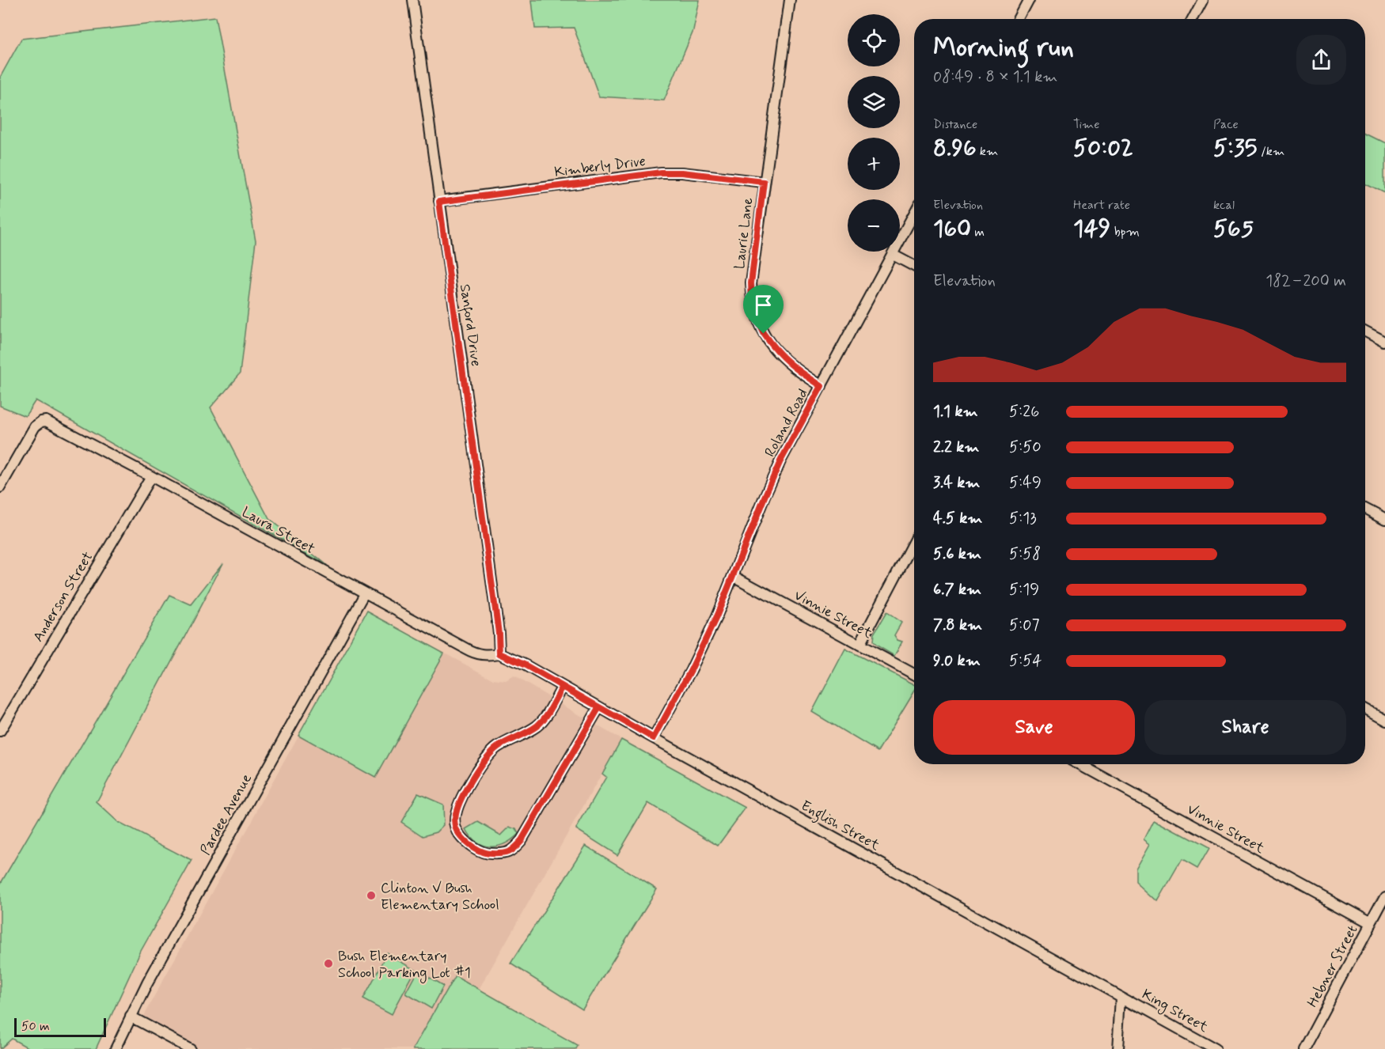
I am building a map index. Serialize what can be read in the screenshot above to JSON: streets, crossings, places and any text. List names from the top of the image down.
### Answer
{
  "streets": {
    "street": [
      "Kimberly Drive",
      "Laurie Lane",
      "Sanford Drive",
      "Roland Road",
      "Laura Street",
      "Anderson Street",
      "Vinnie Street",
      "Pardee Avenue",
      "English Street",
      "Hebner Street",
      "King Street"
    ]
  },
  "crossings": [
    ["Kimberly Drive", "Laurie Lane"],
    ["Kimberly Drive", "Sanford Drive"],
    ["Laurie Lane", "Roland Road"],
    ["Sanford Drive", "Laura Street"],
    ["Sanford Drive", "English Street"],
    ["Roland Road", "Vinnie Street"],
    ["Roland Road", "English Street"],
    ["Laura Street", "Anderson Street"],
    ["Laura Street", "Pardee Avenue"],
    ["Laura Street", "English Street"],
    ["Vinnie Street", "Hebner Street"],
    ["English Street", "King Street"]
  ],
  "places": ["Clinton V Bush Elementary School", "Bush Elementary School Parking Lot #1"],
  "scale_bar": "50 m",
  "page": {
    "map_buttons": ["+", "−"],
    "heading": ["Morning run", "08:49 · 8 × 1.1 km"],
    "stats": [
      ["Distance", "8.96 km"],
      ["Time", "50:02"],
      ["Pace", "5:35 /km"],
      ["Elevation", "160 m"],
      ["Heart rate", "149 bpm"],
      ["kcal", "565"]
    ],
    "chart": ["Elevation", "182–200 m"],
    "list": [
      {
        "name": "1.1 km",
        "note": "5:26"
      },
      {
        "name": "2.2 km",
        "note": "5:50"
      },
      {
        "name": "3.4 km",
        "note": "5:49"
      },
      {
        "name": "4.5 km",
        "note": "5:13"
      },
      {
        "name": "5.6 km",
        "note": "5:58"
      },
      {
        "name": "6.7 km",
        "note": "5:19"
      },
      {
        "name": "7.8 km",
        "note": "5:07"
      },
      {
        "name": "9.0 km",
        "note": "5:54"
      }
    ],
    "buttons": ["Save", "Share"],
    "scale": "50 m"
  }
}
